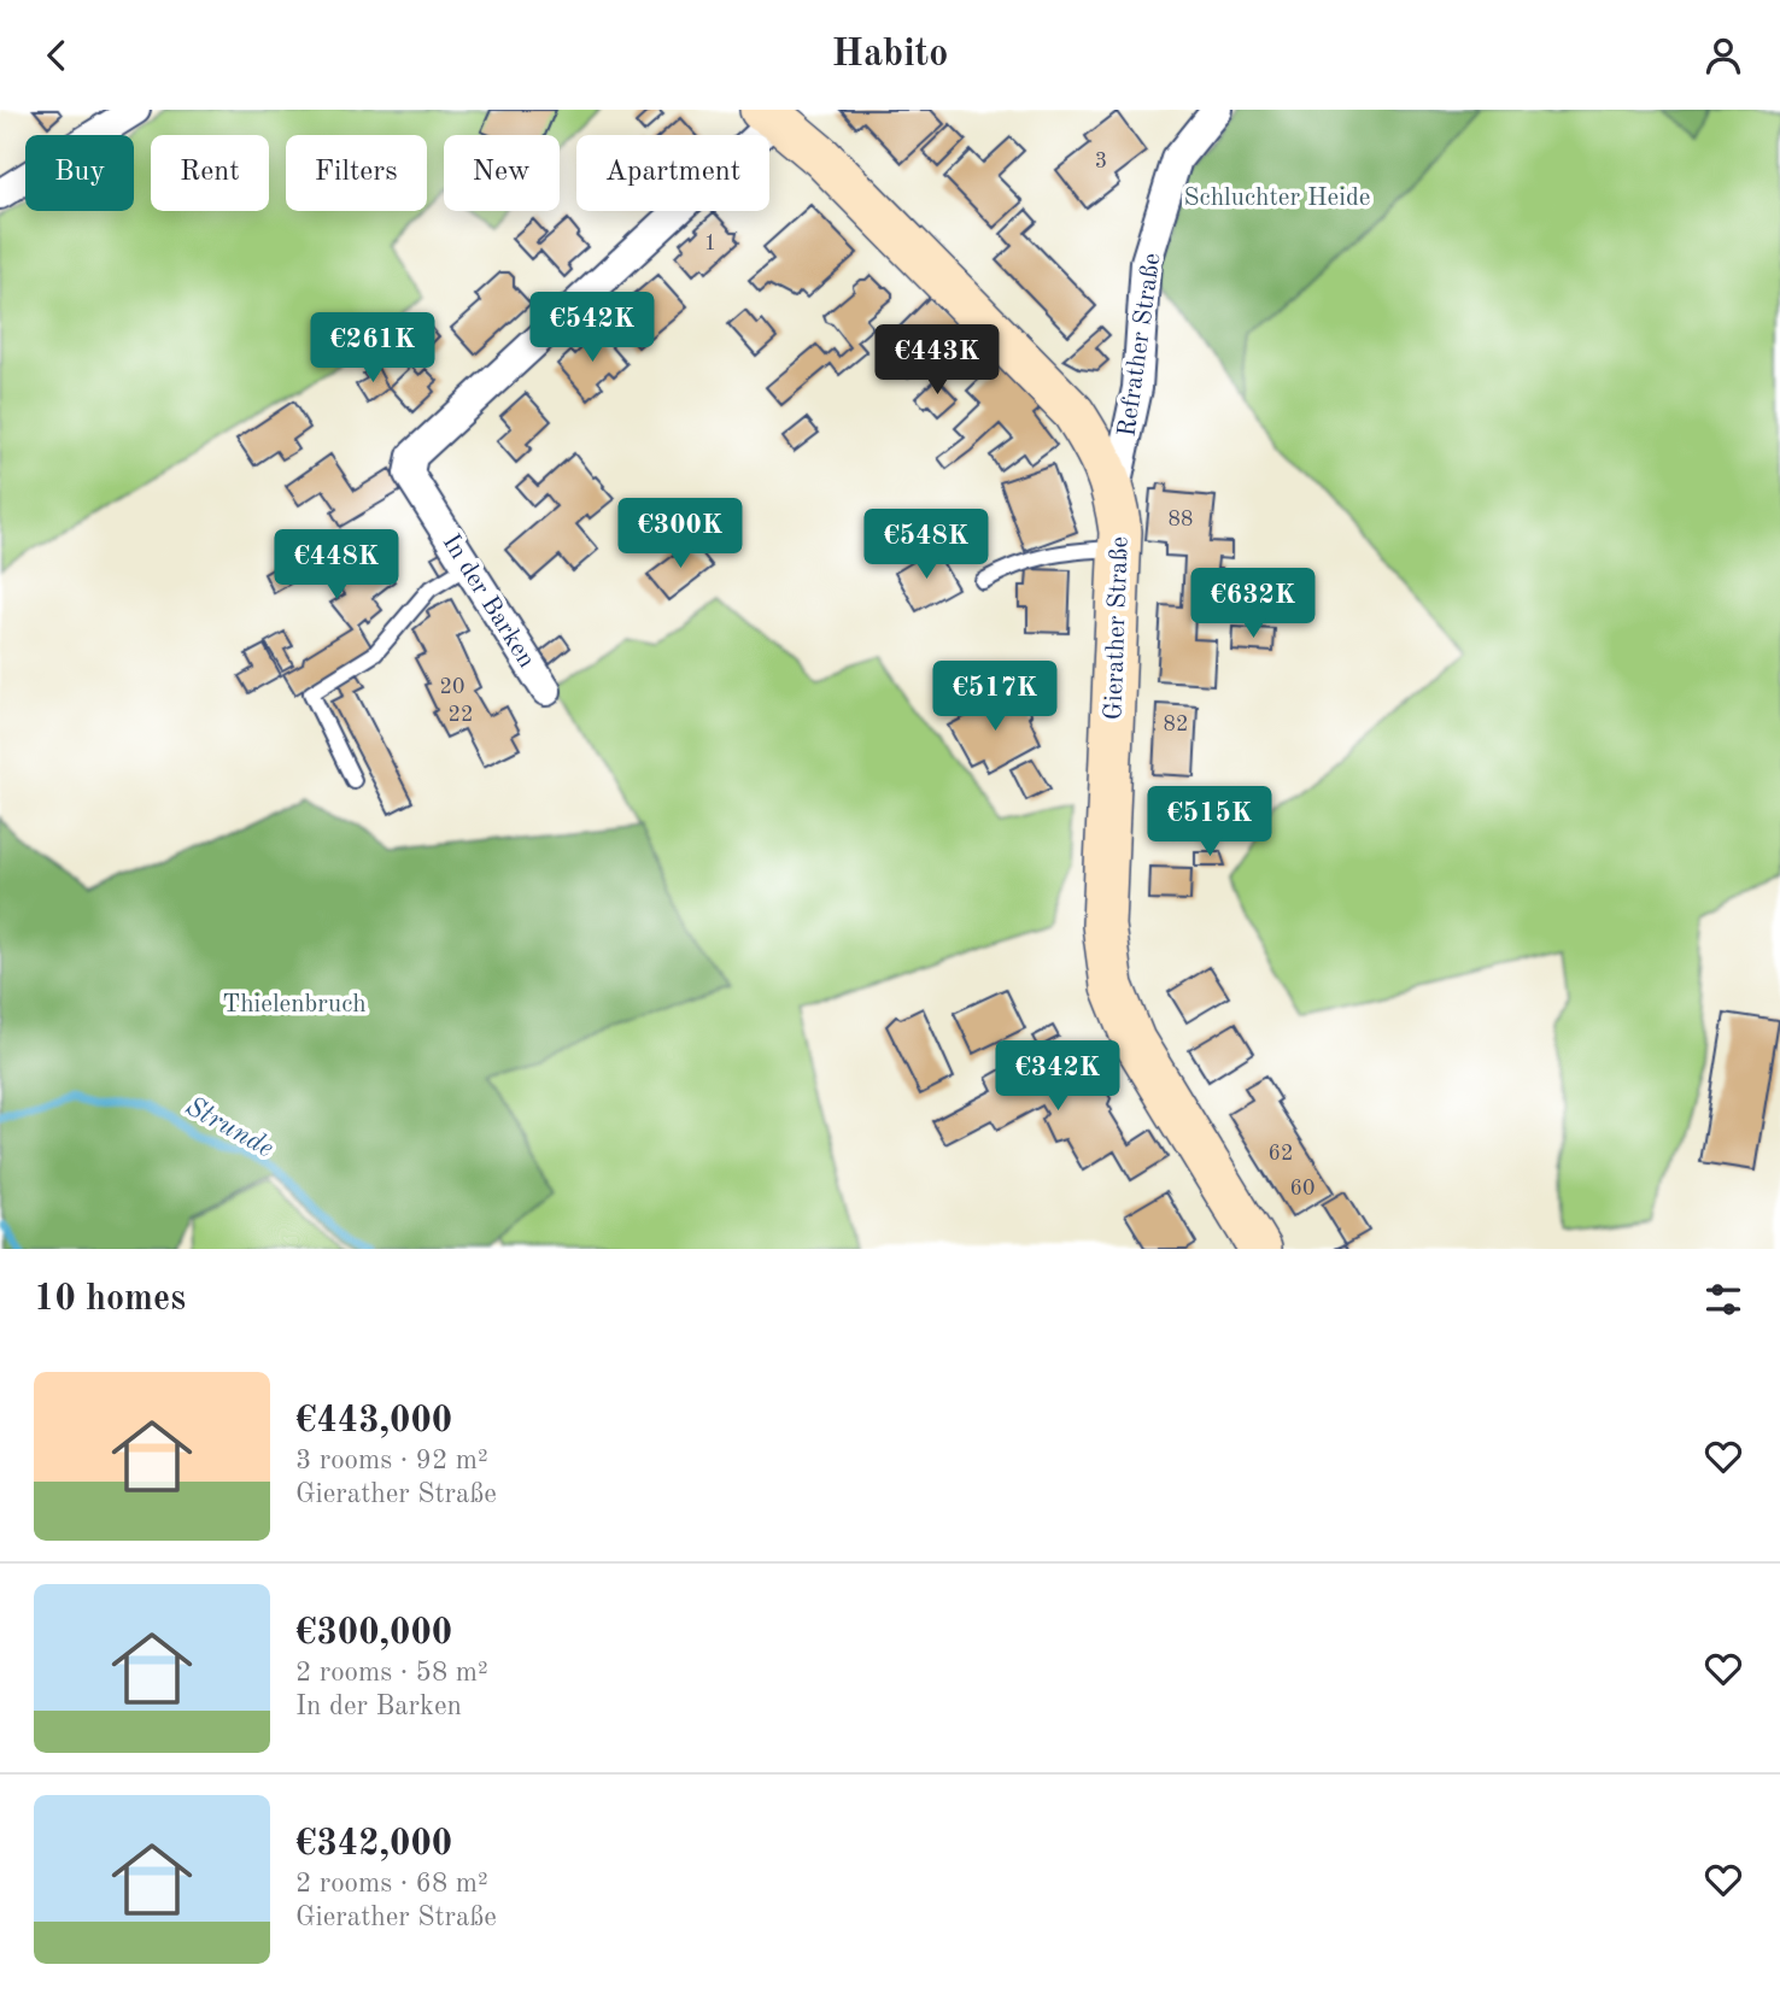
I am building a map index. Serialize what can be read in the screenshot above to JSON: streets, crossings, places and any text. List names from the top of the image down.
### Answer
{
  "streets": {
    "street": ["Refrather Straße", "In der Barken", "Gierather Straße"]
  },
  "crossings": [
    ["Refrather Straße", "Gierather Straße"],
    ["In der Barken", "Gierather Straße"]
  ],
  "water": ["Strunde"],
  "parks": ["Schluchter Heide", "Thielenbruch"],
  "house_numbers": [
    "3",
    "1",
    "88",
    "20",
    "22",
    "82",
    "62",
    "60"
  ],
  "page": {
    "header": "Habito",
    "chip": [
      "Buy",
      "Rent",
      "Filters",
      "New",
      "Apartment"
    ],
    "price": [
      "€542K",
      "€261K",
      "€443K",
      "€300K",
      "€548K",
      "€448K",
      "€632K",
      "€517K",
      "€515K",
      "€342K"
    ],
    "heading": "10 homes",
    "list": [
      {
        "name": "€443,000",
        "note": "3 rooms · 92 m² · Gierather Straße"
      },
      {
        "name": "€300,000",
        "note": "2 rooms · 58 m² · In der Barken"
      },
      {
        "name": "€342,000",
        "note": "2 rooms · 68 m² · Gierather Straße"
      }
    ]
  }
}
